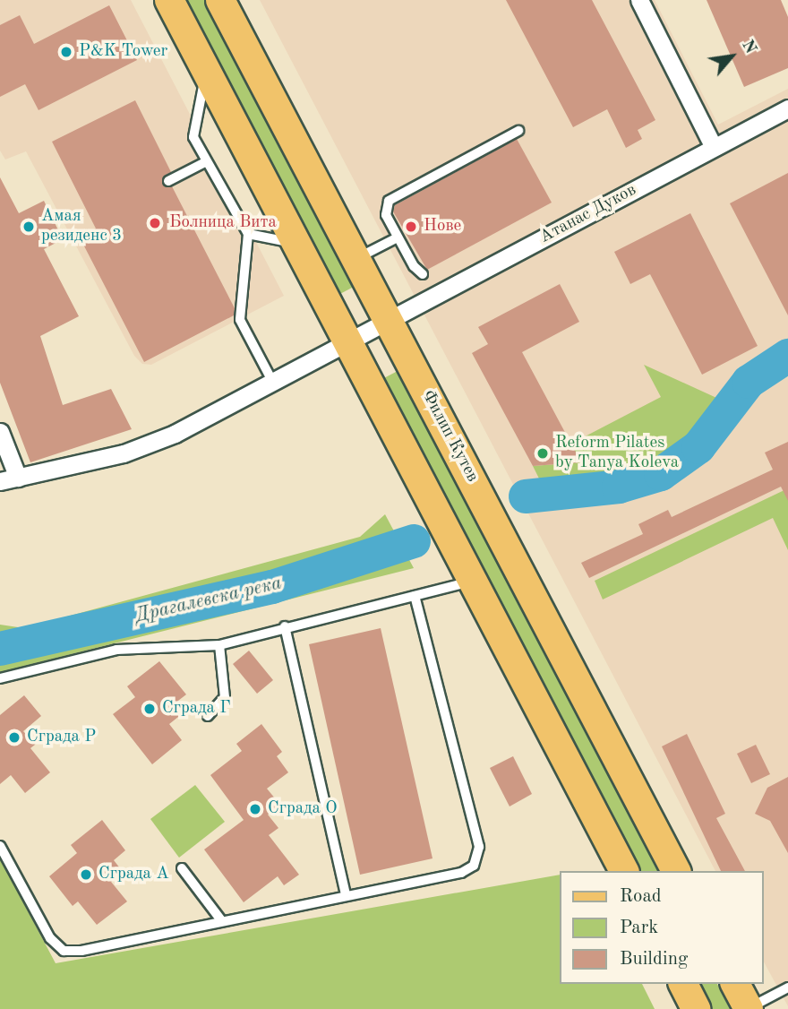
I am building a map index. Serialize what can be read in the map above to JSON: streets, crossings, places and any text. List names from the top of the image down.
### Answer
{
  "streets": {
    "main road": ["Филип Кутев"],
    "street": ["Атанас Дуков"]
  },
  "crossings": [
    ["Атанас Дуков", "Филип Кутев"]
  ],
  "water": ["Драгалевска река"],
  "places": [
    "P&K Tower",
    "Болница Вита",
    "Амая резиденс 3",
    "Нове",
    "Reform Pilates by Tanya Koleva",
    "Сграда Г",
    "Сграда Р",
    "Сграда О",
    "Сграда А"
  ],
  "legend": ["Road", "Park", "Building"],
  "north": "top right"
}
